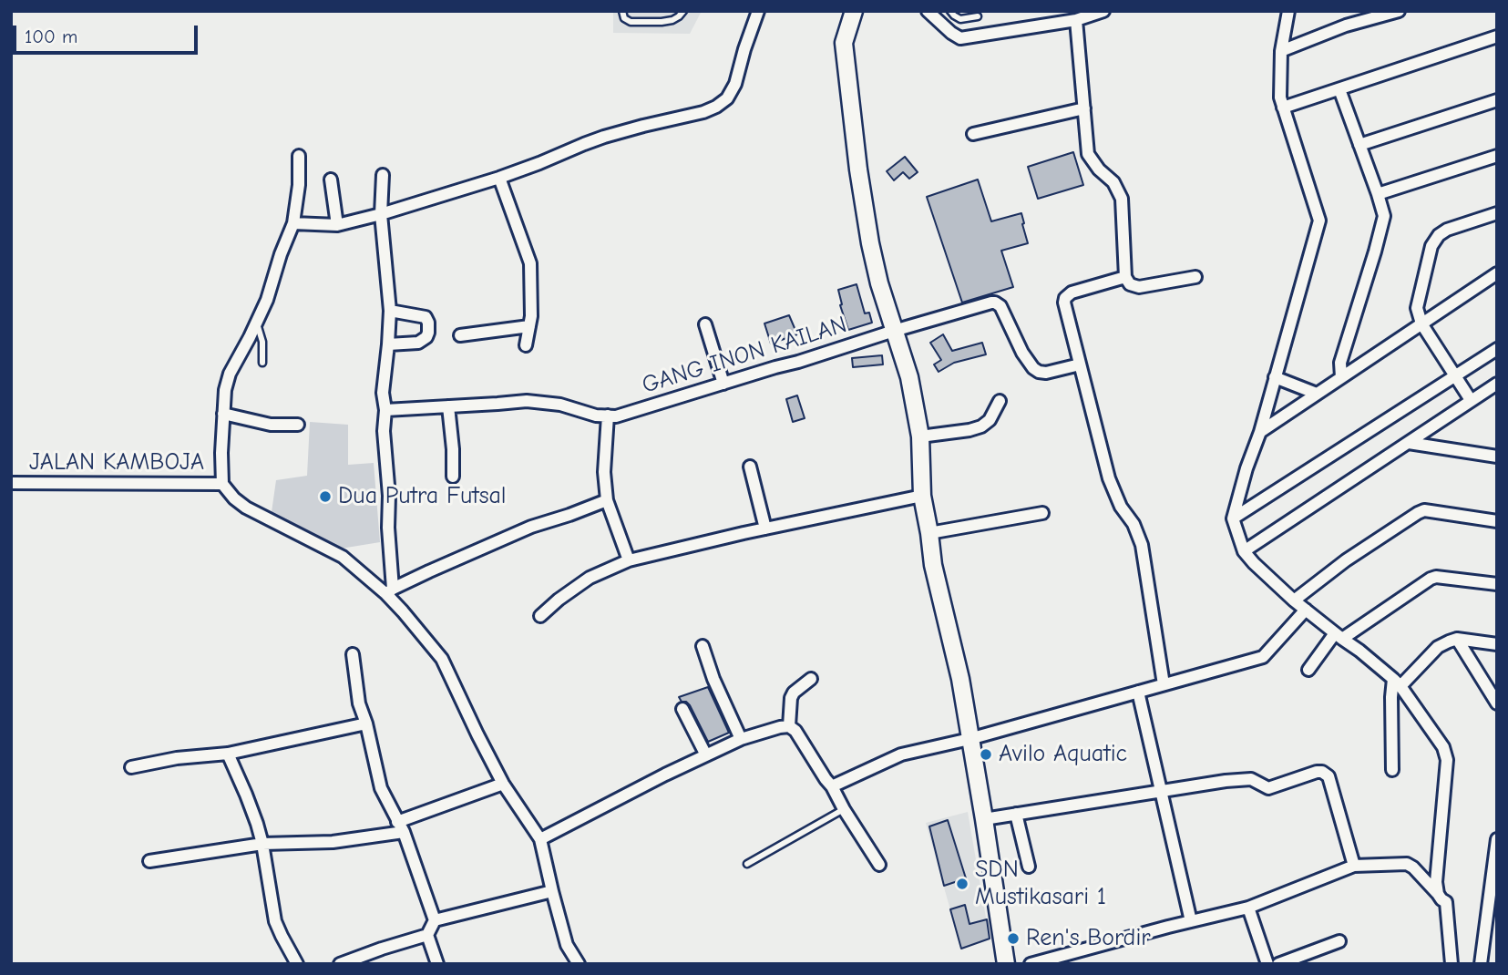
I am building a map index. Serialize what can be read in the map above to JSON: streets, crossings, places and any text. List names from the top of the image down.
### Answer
{
  "streets": {
    "street": ["GANG INON KAILAN", "JALAN KAMBOJA"]
  },
  "places": [
    "Dua Putra Futsal",
    "Avilo Aquatic",
    "SDN Mustikasari 1",
    "Ren's Bordir"
  ],
  "scale_bar": "100 m"
}
